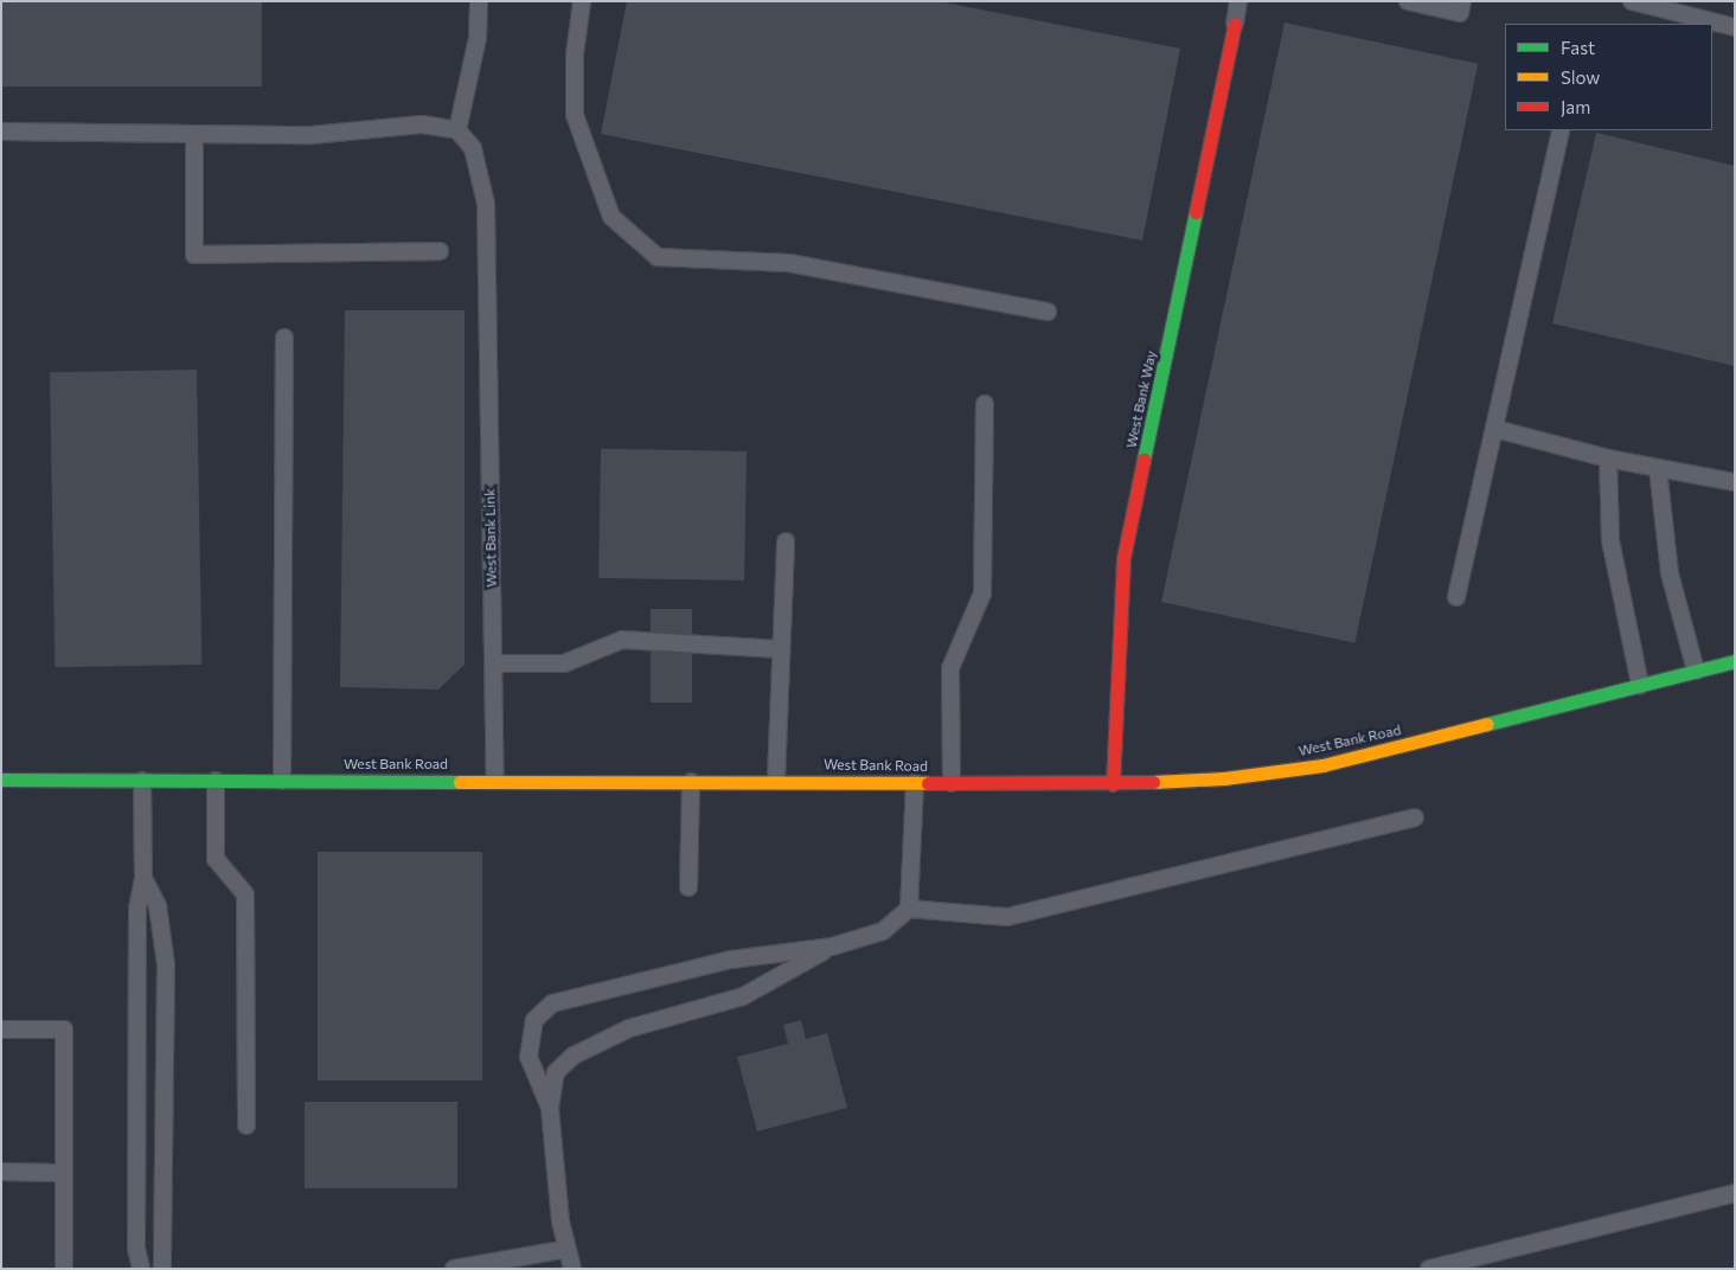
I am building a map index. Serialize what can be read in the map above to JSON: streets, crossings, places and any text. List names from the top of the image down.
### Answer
{
  "streets": {
    "street": ["West Bank Way", "West Bank Road"],
    "lane": ["West Bank Link"]
  },
  "crossings": [
    ["West Bank Way", "West Bank Road"],
    ["West Bank Link", "West Bank Road"]
  ],
  "legend": ["Fast", "Slow", "Jam"]
}
